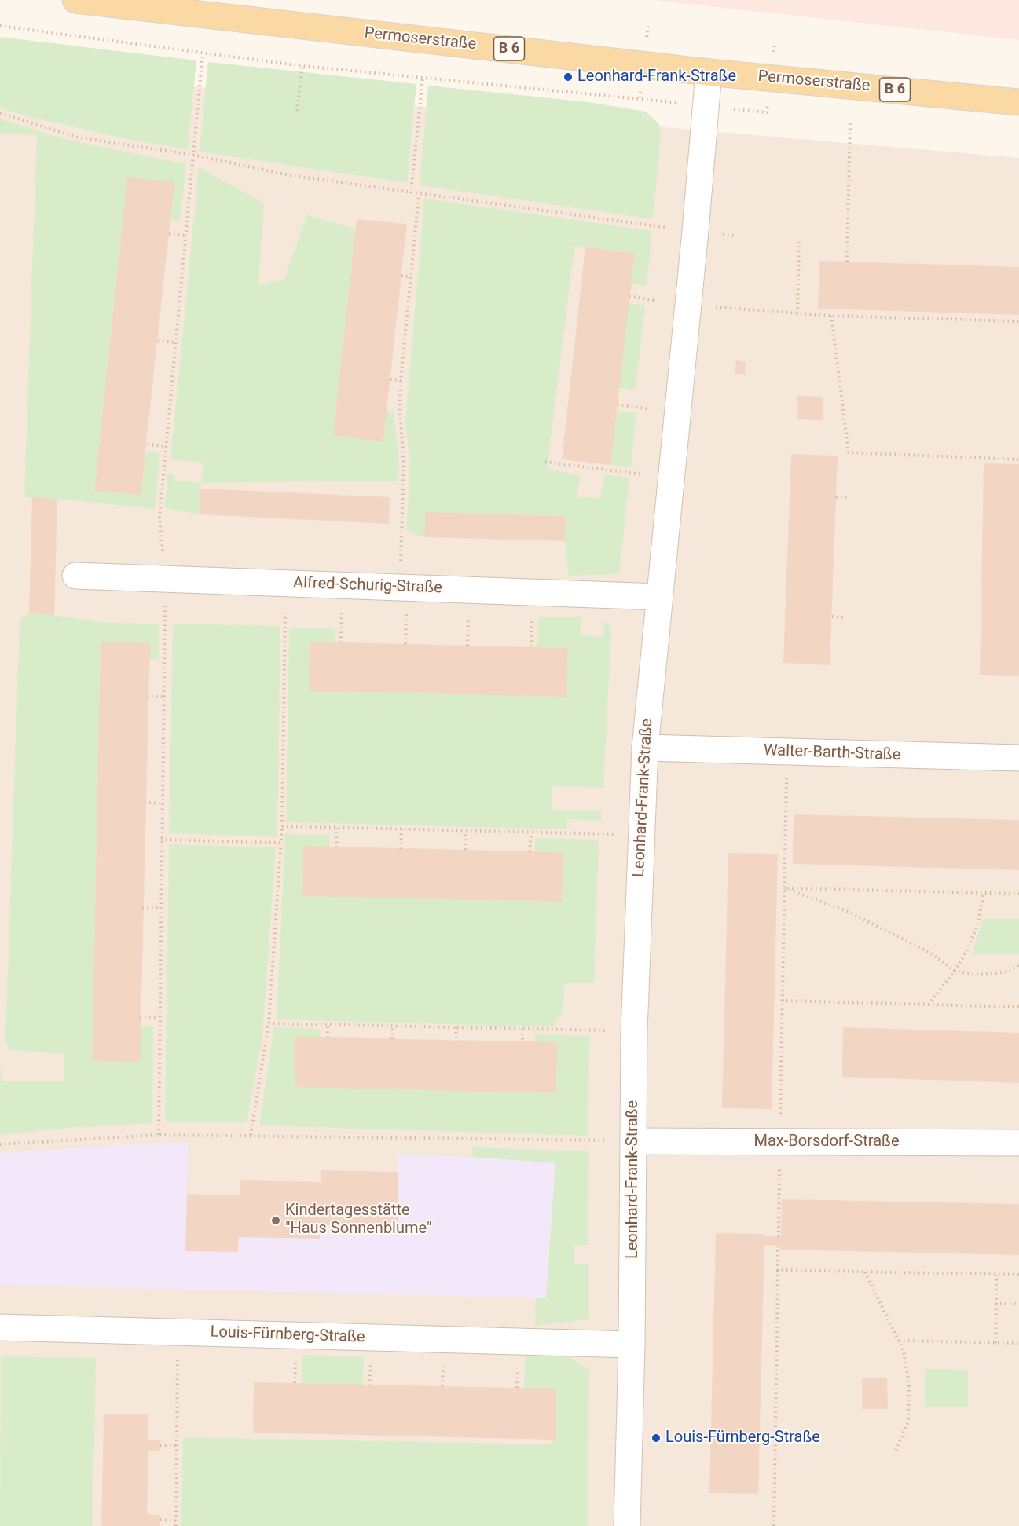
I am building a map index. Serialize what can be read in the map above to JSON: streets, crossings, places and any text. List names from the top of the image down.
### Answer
{
  "streets": {
    "main road": ["Permoserstraße", "B 6"],
    "street": [
      "Alfred-Schurig-Straße",
      "Walter-Barth-Straße",
      "Leonhard-Frank-Straße",
      "Max-Borsdorf-Straße",
      "Louis-Fürnberg-Straße"
    ]
  },
  "crossings": [
    ["Permoserstraße", "Leonhard-Frank-Straße"],
    ["Alfred-Schurig-Straße", "Leonhard-Frank-Straße"],
    ["Walter-Barth-Straße", "Leonhard-Frank-Straße"],
    ["Leonhard-Frank-Straße", "Max-Borsdorf-Straße"],
    ["Leonhard-Frank-Straße", "Louis-Fürnberg-Straße"]
  ],
  "places": ["Leonhard-Frank-Straße", "Kindertagesstätte \"Haus Sonnenblume\"", "Louis-Fürnberg-Straße"]
}
